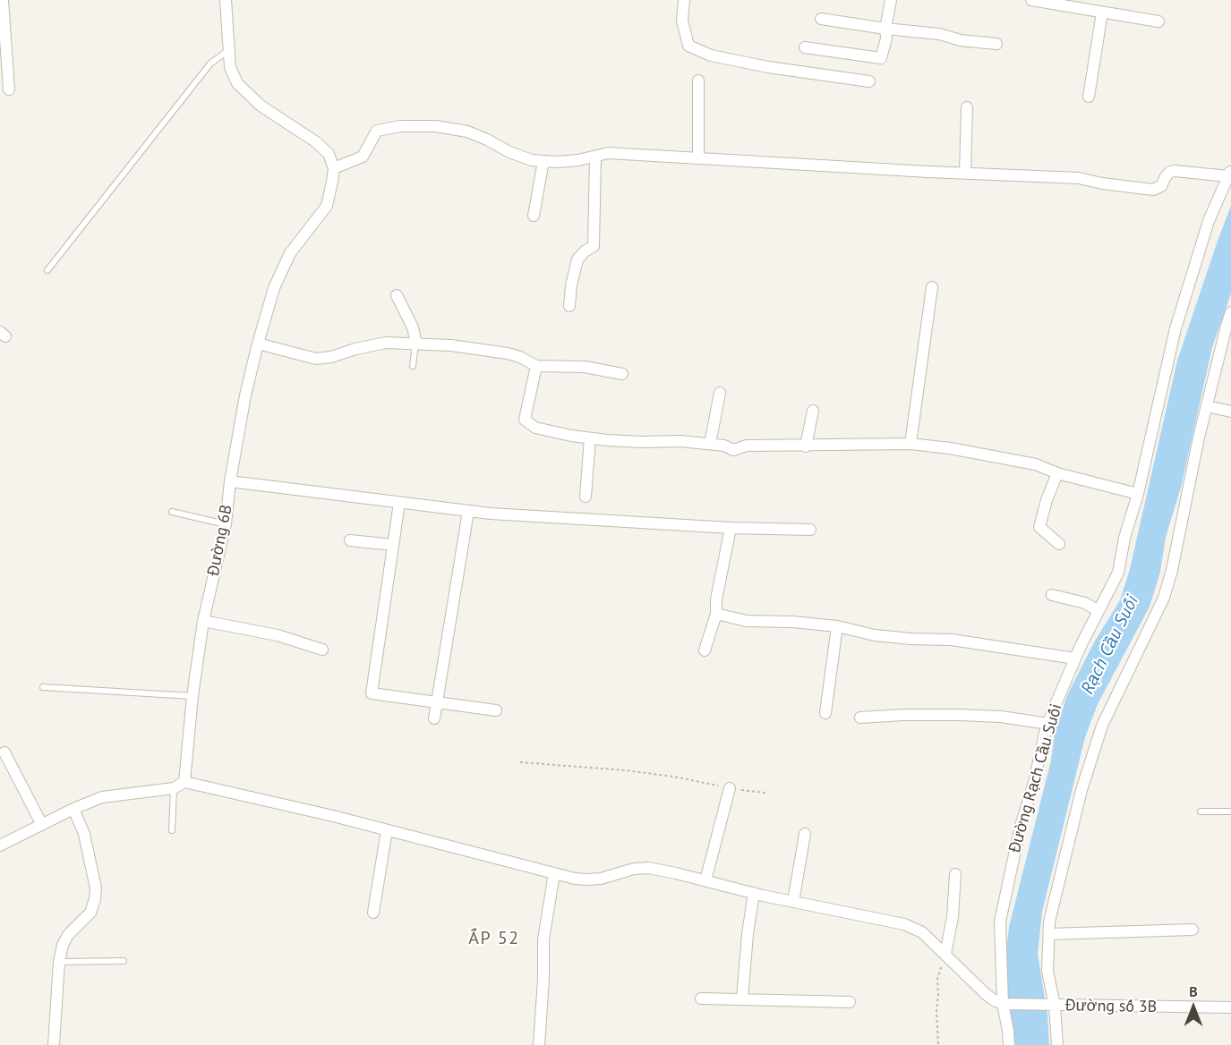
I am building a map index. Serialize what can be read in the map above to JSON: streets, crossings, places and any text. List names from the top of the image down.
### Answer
{
  "streets": {
    "street": ["Đường 6B", "Đường Rạch Cầu Suối", "Đường số 3B"]
  },
  "crossings": [
    ["Đường Rạch Cầu Suối", "Đường số 3B"]
  ],
  "districts": ["ẤP 52"],
  "water": ["Rạch Cầu Suối"],
  "north": "top"
}
